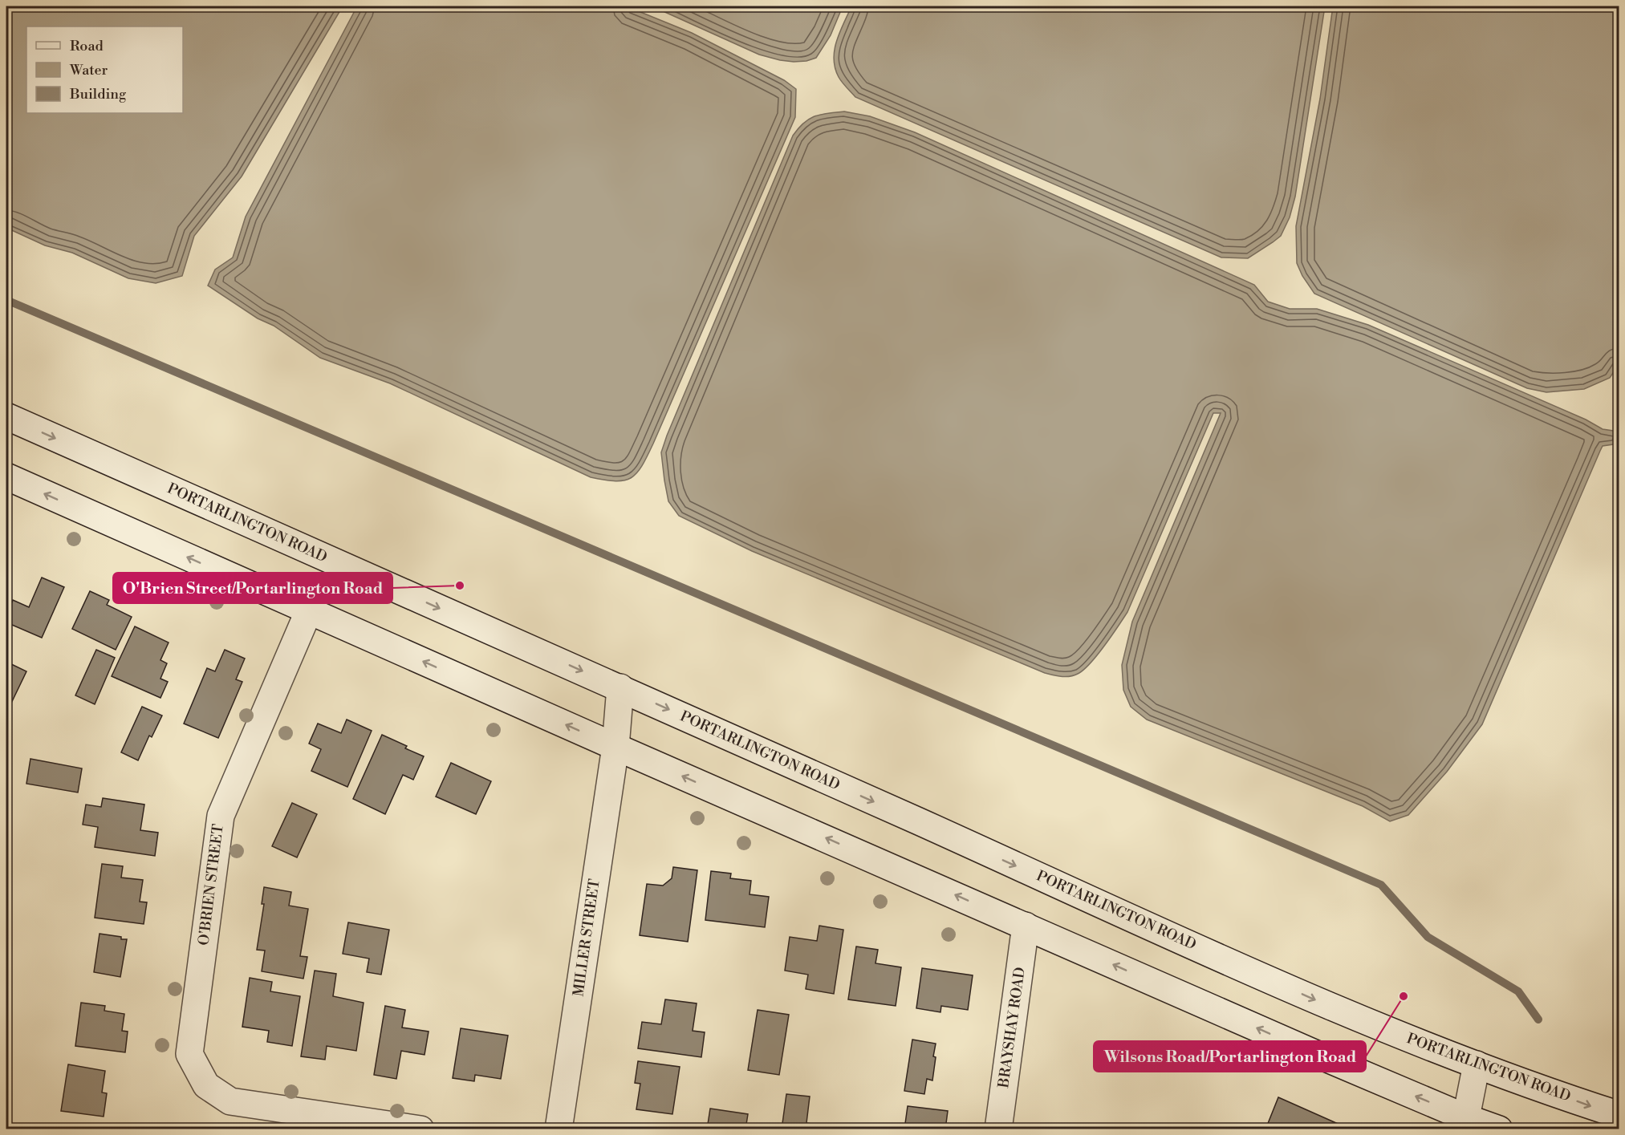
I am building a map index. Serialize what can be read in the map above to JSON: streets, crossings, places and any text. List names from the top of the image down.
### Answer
{
  "streets": {
    "main road": [
      "PORTARLINGTON ROAD",
      "O'BRIEN STREET",
      "MILLER STREET",
      "BRAYSHAY ROAD"
    ]
  },
  "places": ["O'Brien Street/Portarlington Road", "Wilsons Road/Portarlington Road"],
  "legend": ["Road", "Water", "Building"]
}
